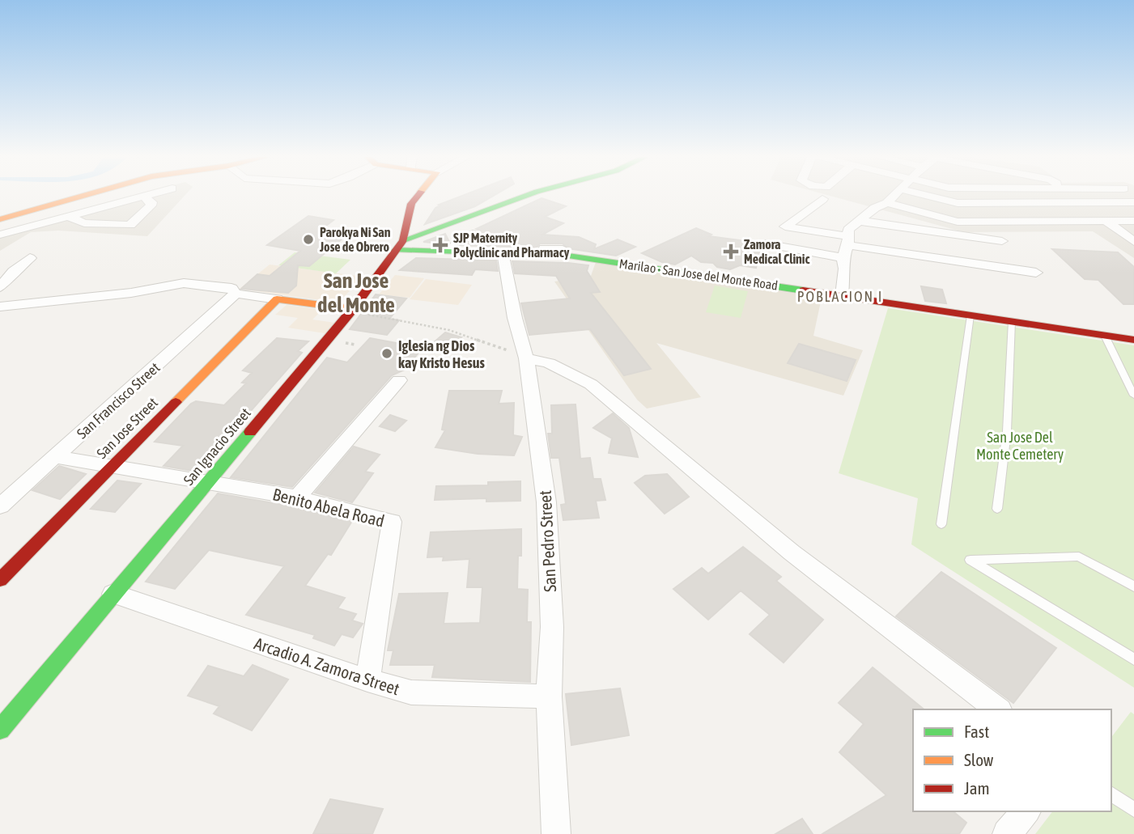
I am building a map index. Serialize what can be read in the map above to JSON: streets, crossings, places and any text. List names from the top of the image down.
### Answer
{
  "streets": {
    "main road": ["Marilao - San Jose del Monte Road", "San Jose Street", "San Ignacio Street"],
    "street": [
      "San Francisco Street",
      "Benito Abela Road",
      "San Pedro Street",
      "Arcadio A. Zamora Street"
    ]
  },
  "crossings": [
    ["Marilao - San Jose del Monte Road", "San Ignacio Street"],
    ["Marilao - San Jose del Monte Road", "San Pedro Street"],
    ["San Francisco Street", "Benito Abela Road"],
    ["San Jose Street", "Benito Abela Road"],
    ["San Ignacio Street", "Benito Abela Road"],
    ["San Ignacio Street", "Arcadio A. Zamora Street"],
    ["Benito Abela Road", "Arcadio A. Zamora Street"],
    ["San Pedro Street", "Arcadio A. Zamora Street"]
  ],
  "districts": ["San Jose del Monte", "POBLACION I"],
  "parks": ["San Jose Del Monte Cemetery"],
  "places": {
    "other": ["Parokya Ni San Jose de Obrero", "Iglesia ng Dios kay Kristo Hesus"],
    "health": ["SJP Maternity Polyclinic and Pharmacy", "Zamora Medical Clinic"]
  },
  "legend": ["Fast", "Slow", "Jam"]
}
